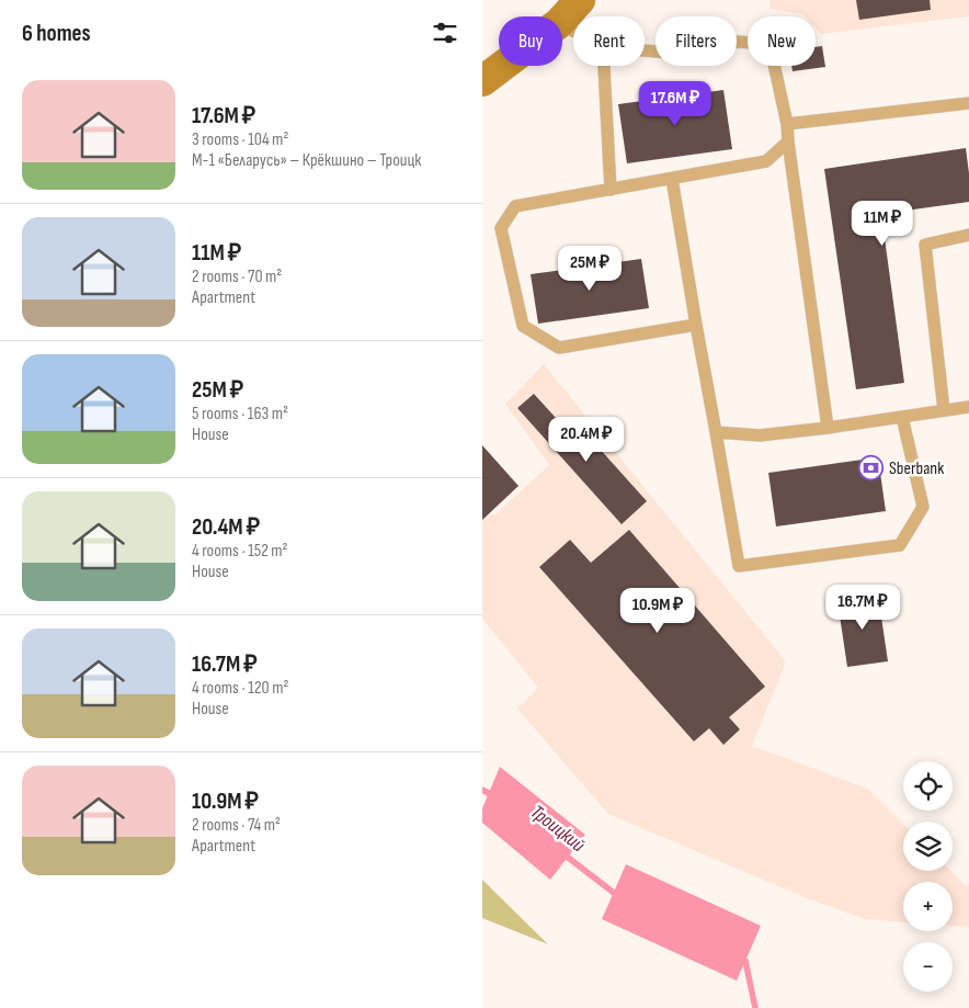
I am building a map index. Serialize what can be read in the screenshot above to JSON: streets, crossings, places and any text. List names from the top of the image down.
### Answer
{
  "water": ["Троицкий"],
  "places": {
    "bank": ["Sberbank"]
  },
  "page": {
    "heading": "6 homes",
    "chip": [
      "Buy",
      "Rent",
      "Filters",
      "New"
    ],
    "list": [
      {
        "name": "17.6M ₽",
        "note": "3 rooms · 104 m² · М-1 «Беларусь» – Крёкшино – Троицк"
      },
      {
        "name": "11M ₽",
        "note": "2 rooms · 70 m² · Apartment"
      },
      {
        "name": "25M ₽",
        "note": "5 rooms · 163 m² · House"
      },
      {
        "name": "20.4M ₽",
        "note": "4 rooms · 152 m² · House"
      },
      {
        "name": "16.7M ₽",
        "note": "4 rooms · 120 m² · House"
      },
      {
        "name": "10.9M ₽",
        "note": "2 rooms · 74 m² · Apartment"
      }
    ],
    "price": [
      "17.6M ₽",
      "11M ₽",
      "25M ₽",
      "20.4M ₽",
      "16.7M ₽",
      "10.9M ₽"
    ],
    "map_buttons": ["+", "−"]
  }
}
